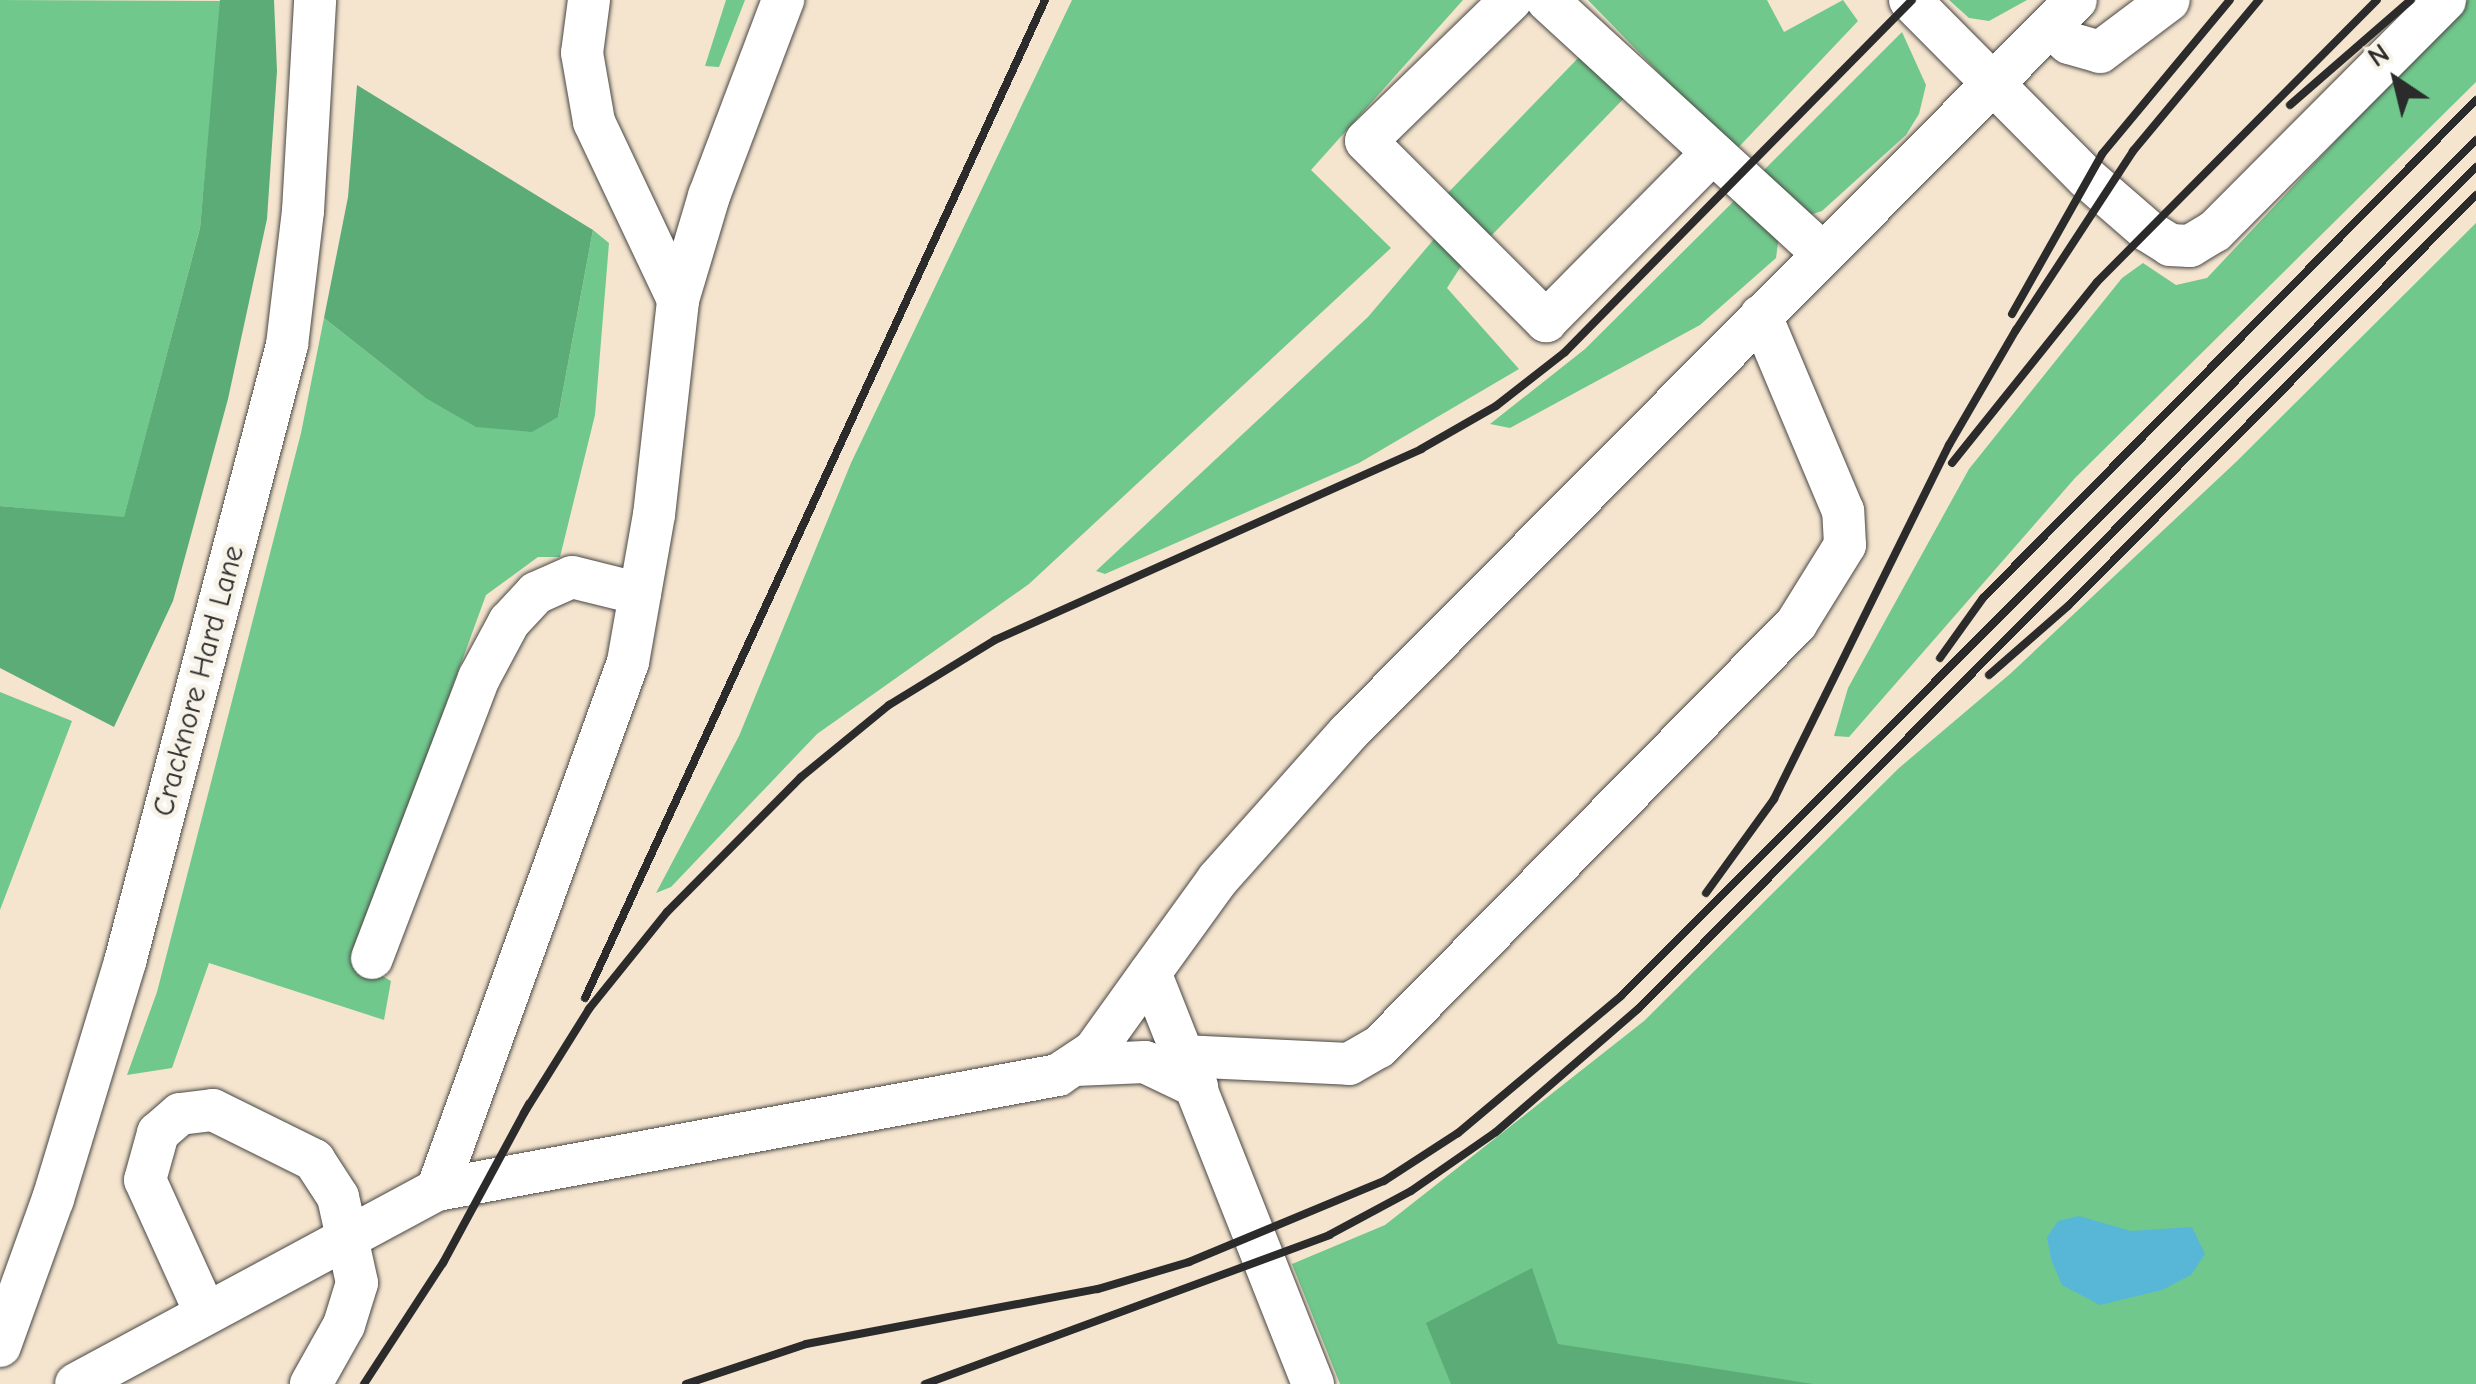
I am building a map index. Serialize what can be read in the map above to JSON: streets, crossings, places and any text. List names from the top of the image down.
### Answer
{
  "streets": {
    "lane": ["Cracknore Hard Lane"]
  },
  "north": "top left"
}
